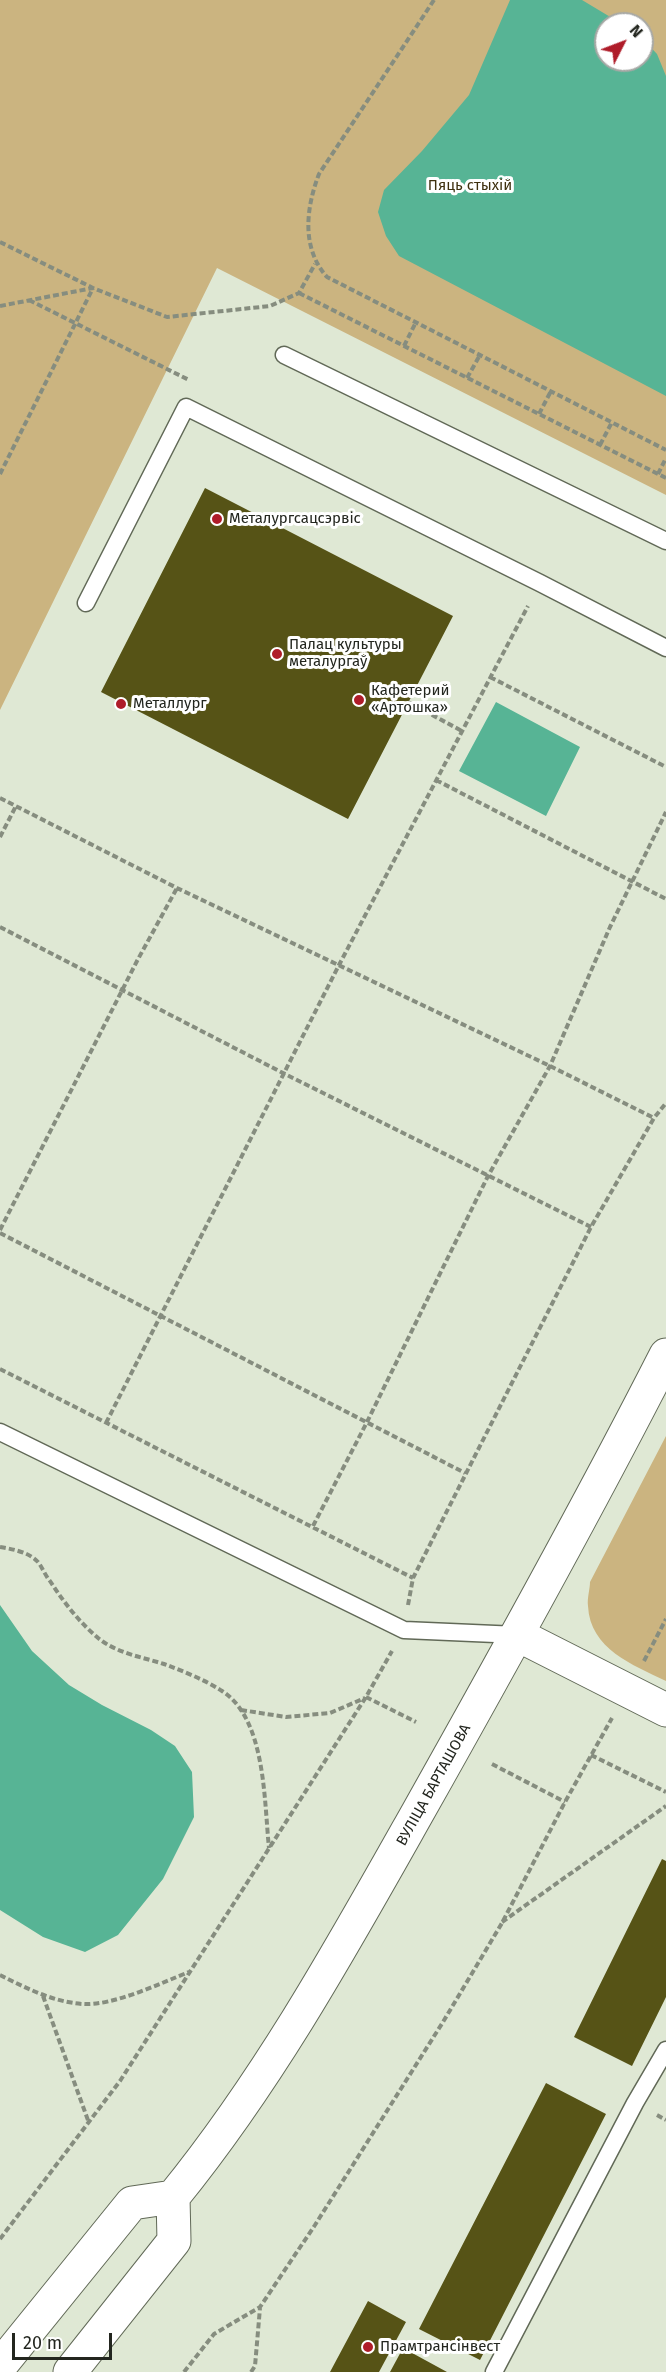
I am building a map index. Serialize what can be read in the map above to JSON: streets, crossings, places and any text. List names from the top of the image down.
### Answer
{
  "streets": {
    "main road": ["ВУЛІЦА БАРТАШОВА"]
  },
  "parks": ["Пяць стыхій"],
  "places": [
    "Металургсацсэрвіс",
    "Палац культуры металургаў",
    "Кафетерий «Артошка»",
    "Металлург",
    "Прамтрансінвест"
  ],
  "scale_bar": "20 m",
  "north": "top right"
}
